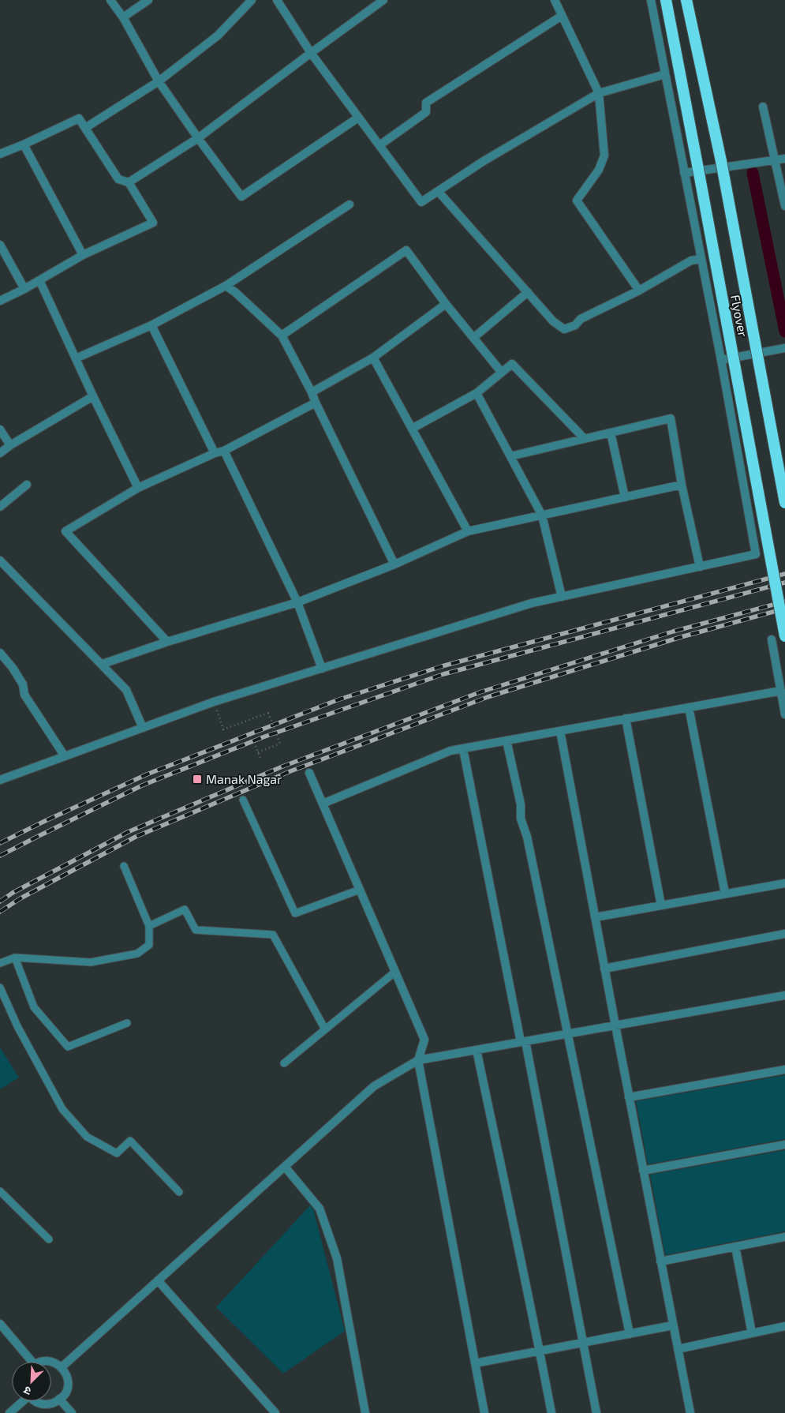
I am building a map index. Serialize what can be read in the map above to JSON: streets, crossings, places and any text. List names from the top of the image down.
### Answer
{
  "streets": {
    "highway": ["Flyover"]
  },
  "places": {
    "transit": ["Manak Nagar"]
  },
  "north": "bottom left"
}
